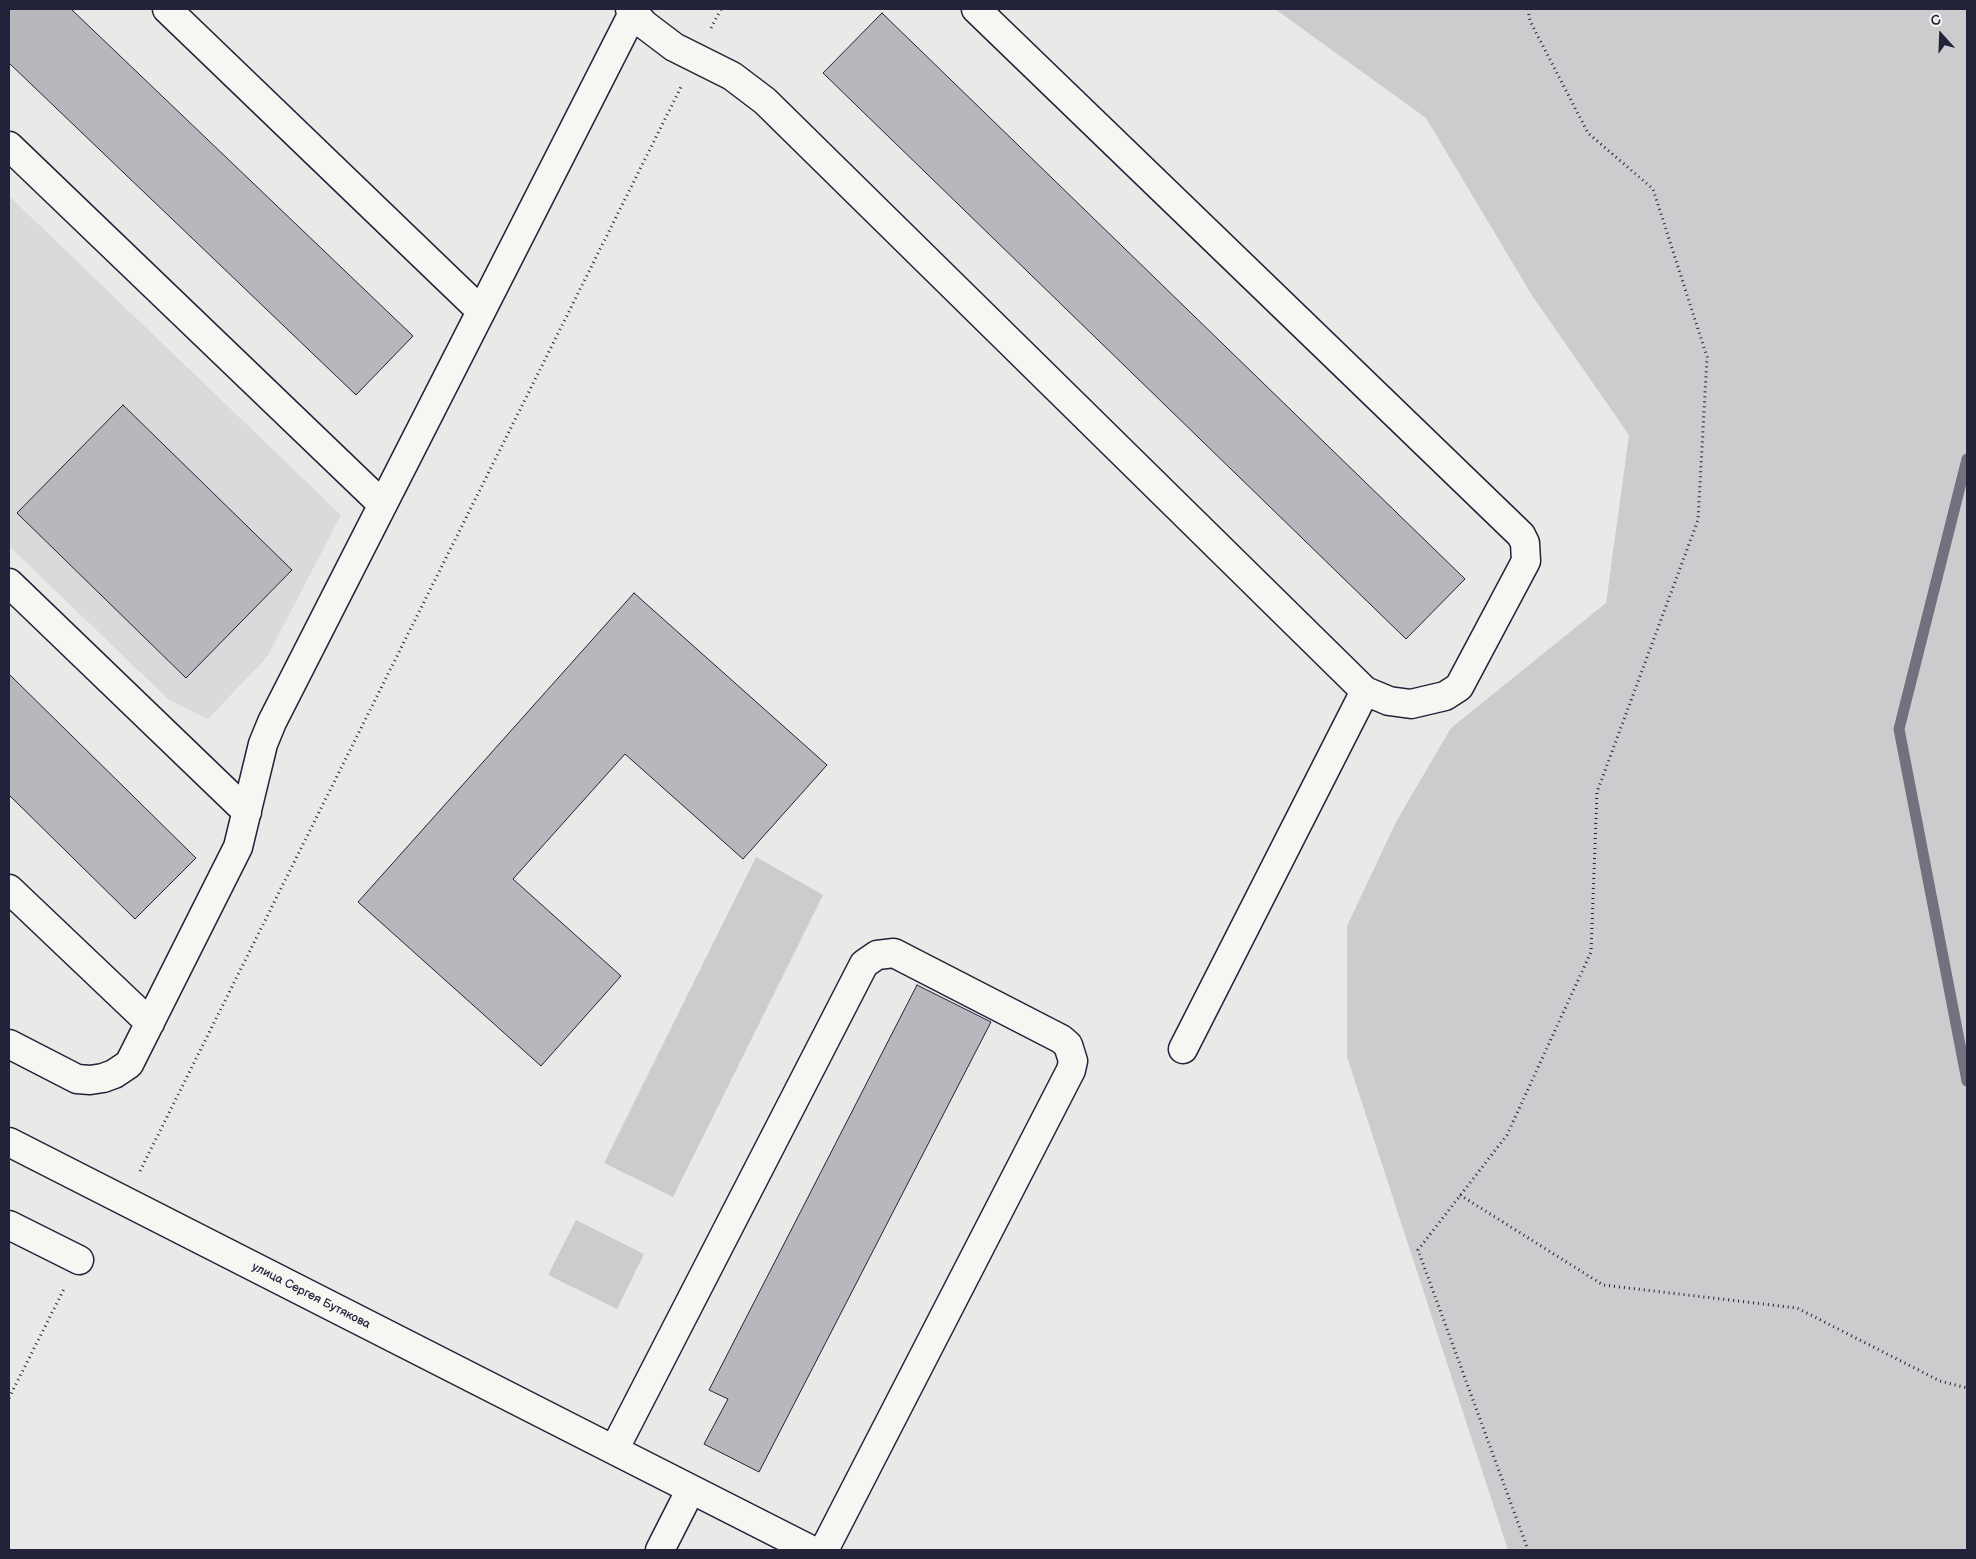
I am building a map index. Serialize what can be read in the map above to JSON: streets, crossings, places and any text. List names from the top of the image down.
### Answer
{
  "streets": {
    "street": ["улица Сергея Бутякова"]
  },
  "north": "top"
}
